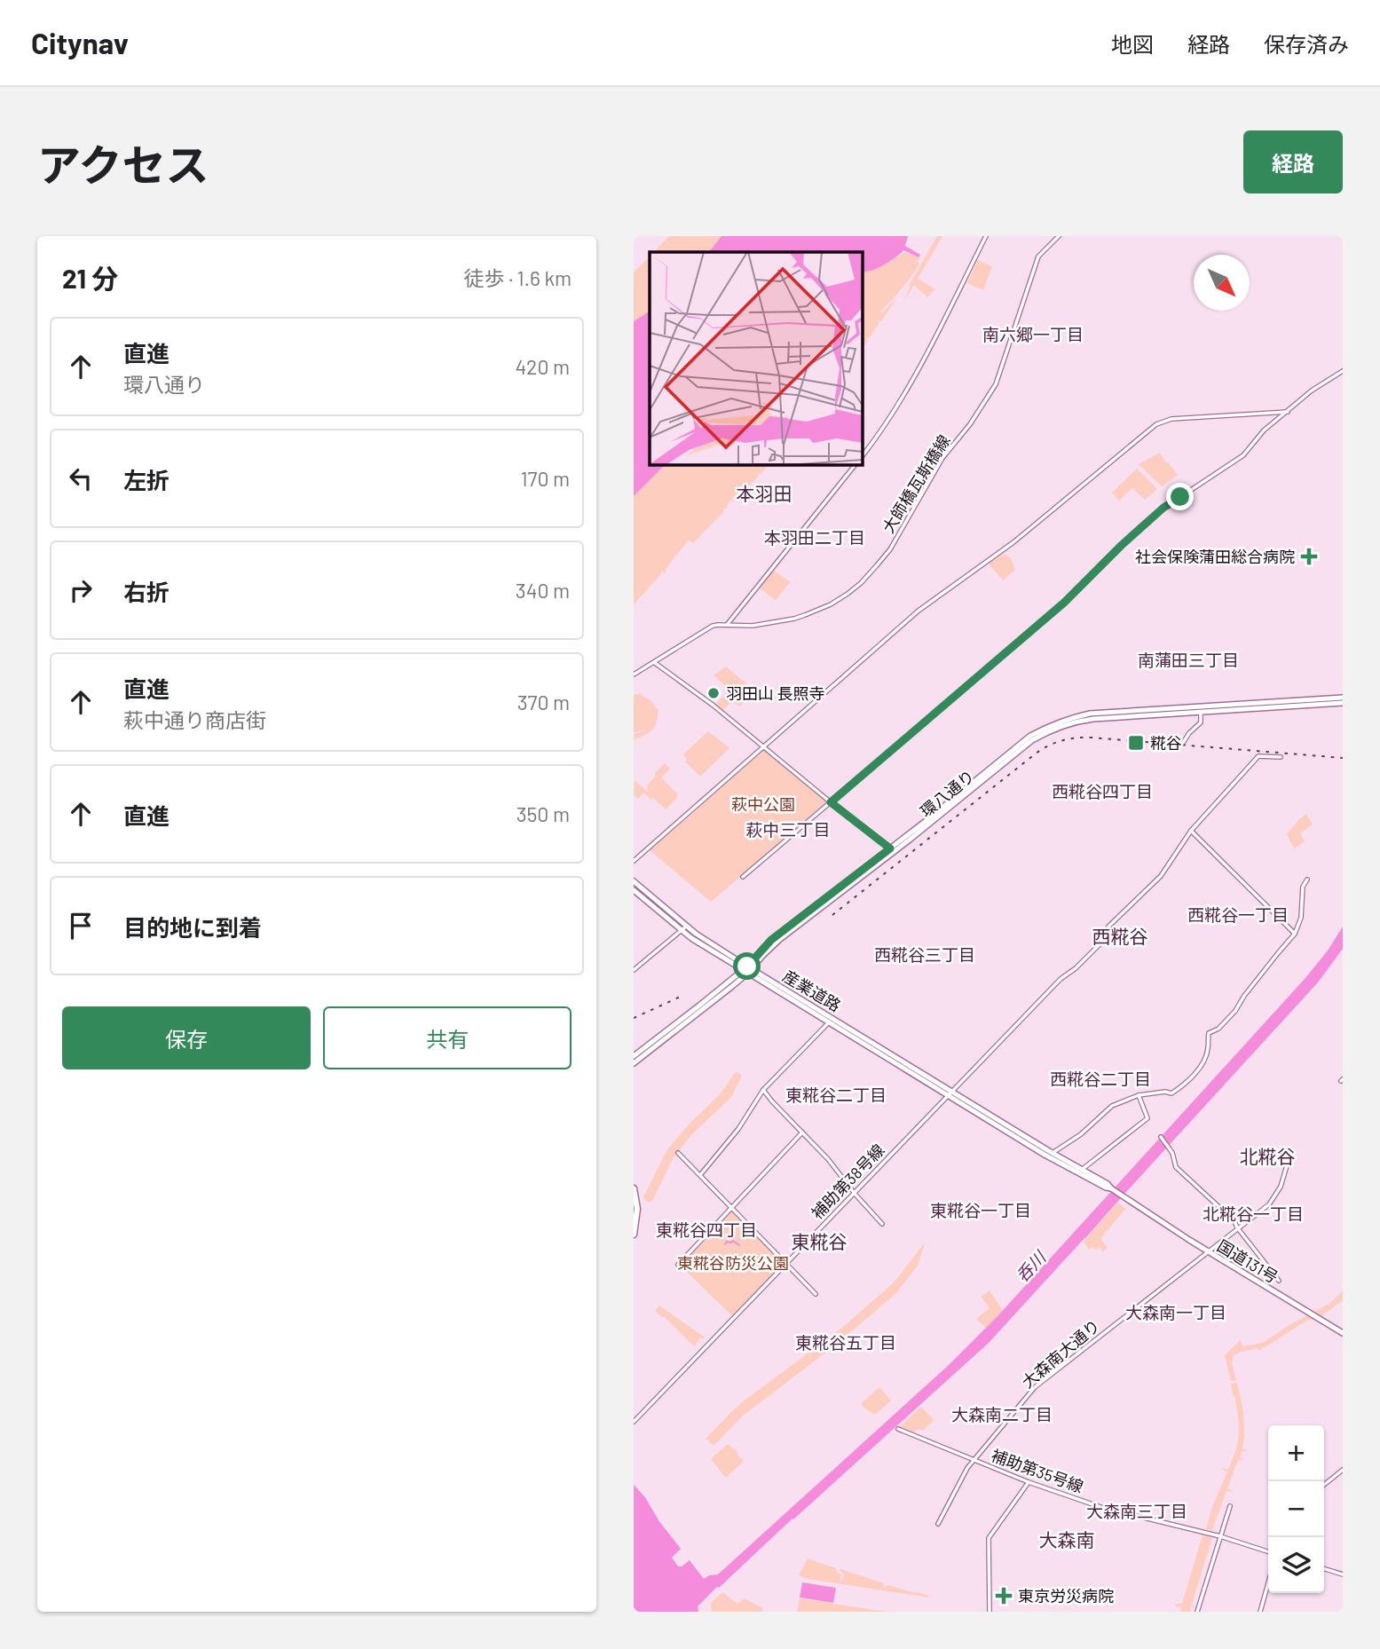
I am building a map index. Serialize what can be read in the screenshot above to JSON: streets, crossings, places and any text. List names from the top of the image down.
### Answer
{
  "streets": {
    "main road": ["環八通り", "産業道路", "国道131号"],
    "street": [
      "大師橋瓦斯橋線",
      "補助第38号線",
      "大森南大通り",
      "補助第35号線"
    ]
  },
  "crossings": [
    ["環八通り", "産業道路"],
    ["産業道路", "補助第38号線"],
    ["産業道路", "国道131号"],
    ["補助第38号線", "国道131号"],
    ["国道131号", "大森南大通り"],
    ["大森南大通り", "補助第35号線"]
  ],
  "districts": [
    "南六郷一丁目",
    "本羽田",
    "本羽田二丁目",
    "南蒲田三丁目",
    "西糀谷四丁目",
    "萩中三丁目",
    "西糀谷一丁目",
    "西糀谷",
    "西糀谷三丁目",
    "西糀谷二丁目",
    "東糀谷二丁目",
    "北糀谷",
    "東糀谷一丁目",
    "北糀谷一丁目",
    "東糀谷四丁目",
    "東糀谷",
    "大森南一丁目",
    "東糀谷五丁目",
    "大森南二丁目",
    "大森南三丁目",
    "大森南"
  ],
  "water": ["呑川"],
  "parks": ["萩中公園", "東糀谷防災公園"],
  "places": {
    "health": ["社会保険蒲田総合病院", "東京労災病院"],
    "other": ["羽田山 長照寺"],
    "transit": ["糀谷"]
  },
  "north": "bottom right",
  "page": {
    "header": "Citynav",
    "nav": ["地図", "経路", "保存済み"],
    "title": "アクセス",
    "buttons": [
      "経路",
      ["保存", "共有"]
    ],
    "heading": ["21 分", "徒歩 · 1.6 km"],
    "list": [
      ["直進", "環八通り", "420 m"],
      ["左折", "170 m"],
      ["右折", "340 m"],
      ["直進", "萩中通り商店街", "370 m"],
      ["直進", "350 m"],
      "目的地に到着"
    ],
    "map_buttons": ["+", "−"]
  }
}
